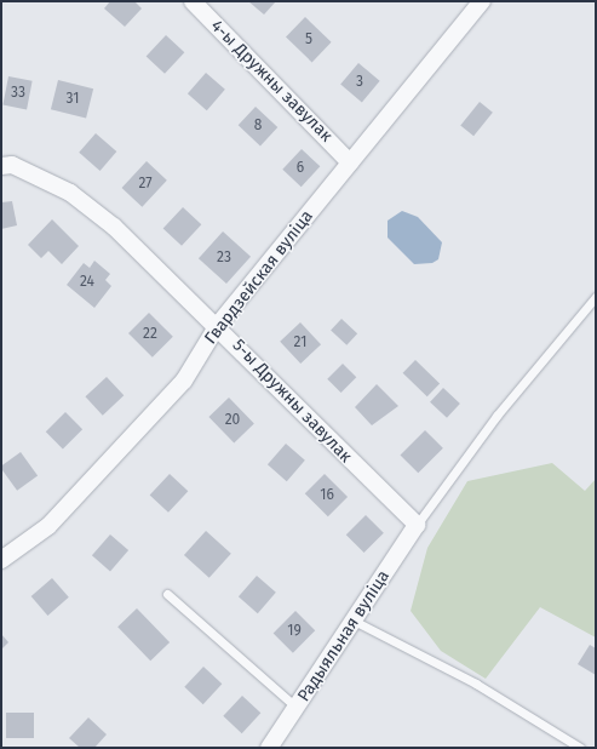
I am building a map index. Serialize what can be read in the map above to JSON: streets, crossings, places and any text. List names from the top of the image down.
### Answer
{
  "streets": {
    "street": [
      "4-ы Дружны завулак",
      "Гвардзейская вуліца",
      "5-ы Дружны завулак",
      "Радыяльная вуліца"
    ]
  },
  "crossings": [
    ["4-ы Дружны завулак", "Гвардзейская вуліца"],
    ["Гвардзейская вуліца", "5-ы Дружны завулак"],
    ["5-ы Дружны завулак", "Радыяльная вуліца"]
  ],
  "house_numbers": [
    "5",
    "3",
    "33",
    "31",
    "8",
    "6",
    "27",
    "23",
    "24",
    "22",
    "21",
    "20",
    "16",
    "19"
  ]
}
